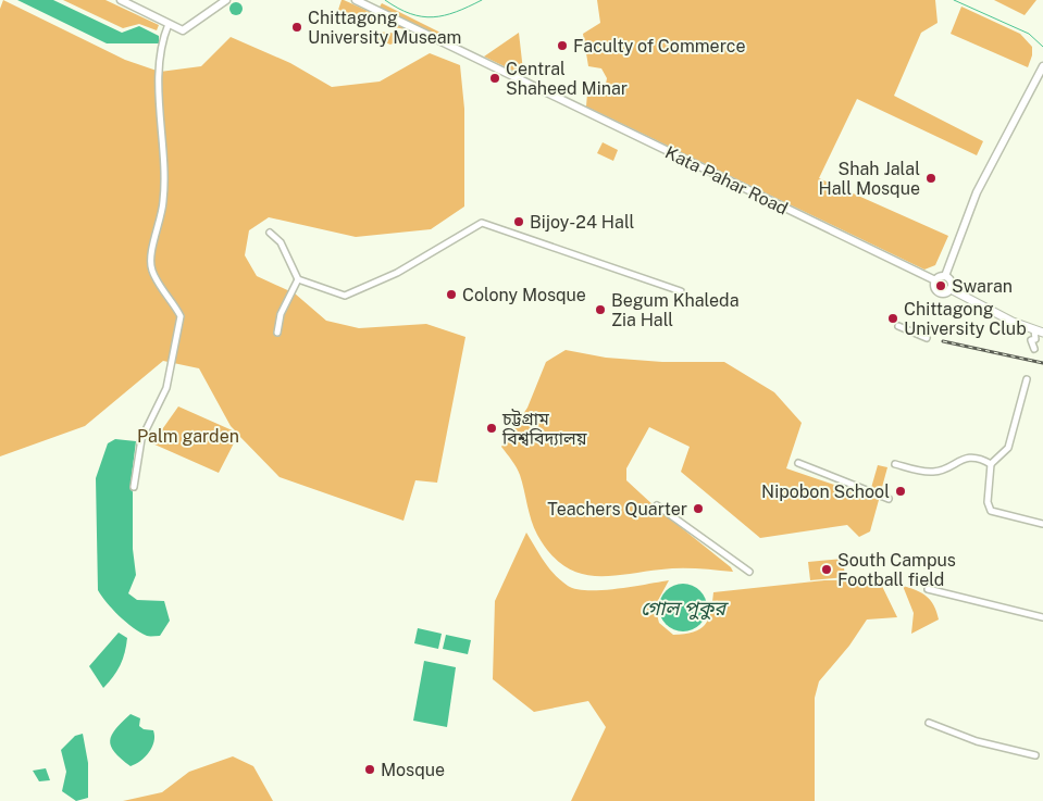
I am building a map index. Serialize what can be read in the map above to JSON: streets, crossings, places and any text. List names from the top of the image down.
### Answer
{
  "streets": {
    "street": ["Kata Pahar Road"]
  },
  "water": ["গোল পুকুর"],
  "parks": ["Palm garden"],
  "places": [
    "Chittagong University Museam",
    "Faculty of Commerce",
    "Central Shaheed Minar",
    "Shah Jalal Hall Mosque",
    "Bijoy-24 Hall",
    "Swaran",
    "Colony Mosque",
    "Begum Khaleda Zia Hall",
    "Chittagong University Club",
    "চট্টগ্রাম বিশ্ববিদ্যালয়",
    "Nipobon School",
    "Teachers Quarter",
    "South Campus Football field",
    "Mosque"
  ]
}
